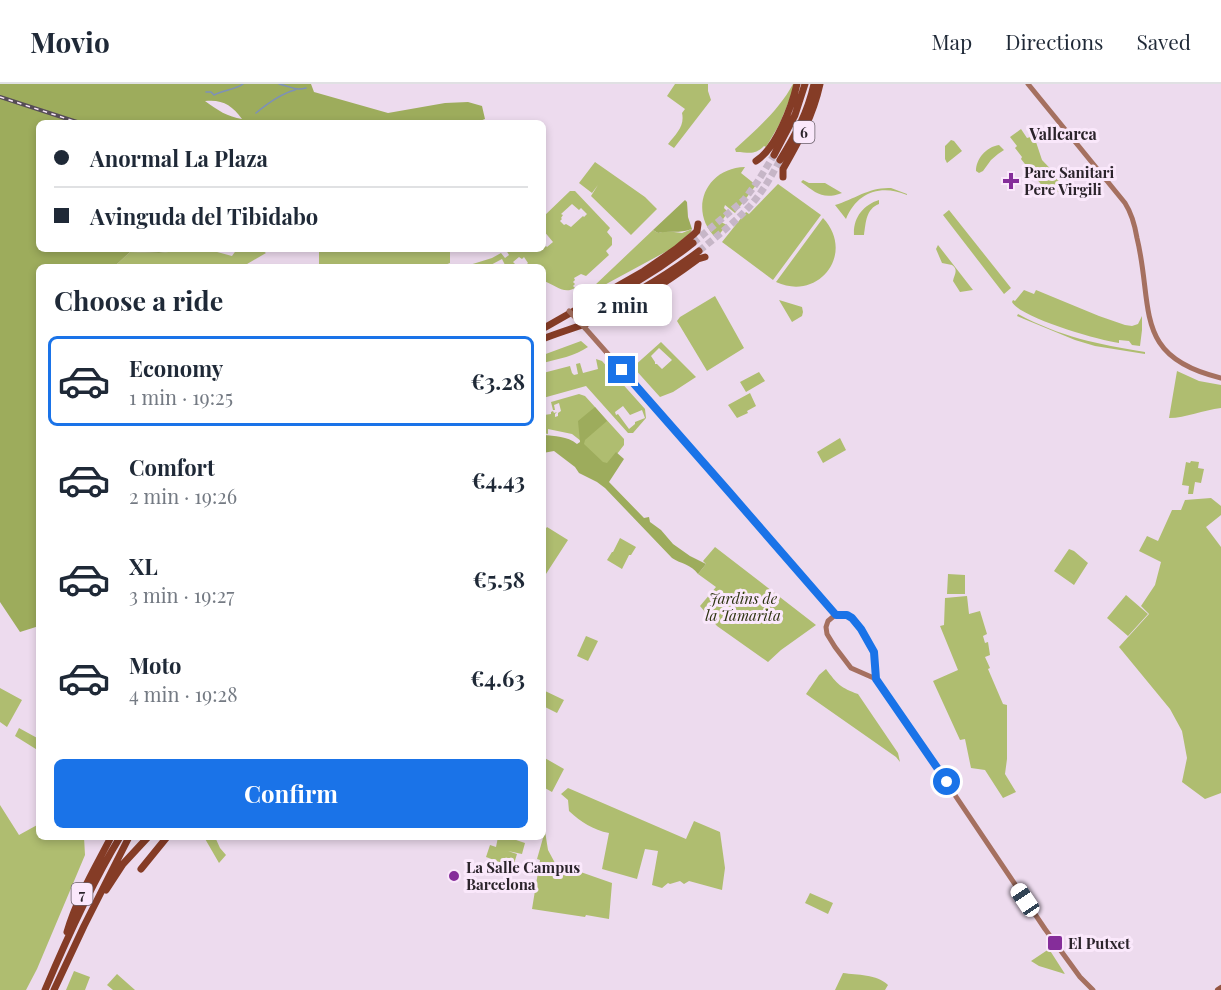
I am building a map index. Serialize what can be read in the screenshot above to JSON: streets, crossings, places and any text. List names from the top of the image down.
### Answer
{
  "streets": {
    "highway": ["6", "7"]
  },
  "districts": ["Vallcarca"],
  "parks": ["Jardins de la Tamarita"],
  "places": {
    "health": ["Parc Sanitari Pere Virgili"],
    "other": ["La Salle Campus Barcelona"],
    "transit": ["El Putxet"]
  },
  "page": {
    "header": "Movio",
    "nav": ["Map", "Directions", "Saved"],
    "banner": ["Anormal La Plaza", "Avinguda del Tibidabo"],
    "heading": "Choose a ride",
    "bubble": "2 min",
    "list": [
      {
        "name": "Economy",
        "note": "1 min · 19:25",
        "value": "€3.28"
      },
      {
        "name": "Comfort",
        "note": "2 min · 19:26",
        "value": "€4.43"
      },
      {
        "name": "XL",
        "note": "3 min · 19:27",
        "value": "€5.58"
      },
      {
        "name": "Moto",
        "note": "4 min · 19:28",
        "value": "€4.63"
      }
    ],
    "buttons": "Confirm"
  }
}
